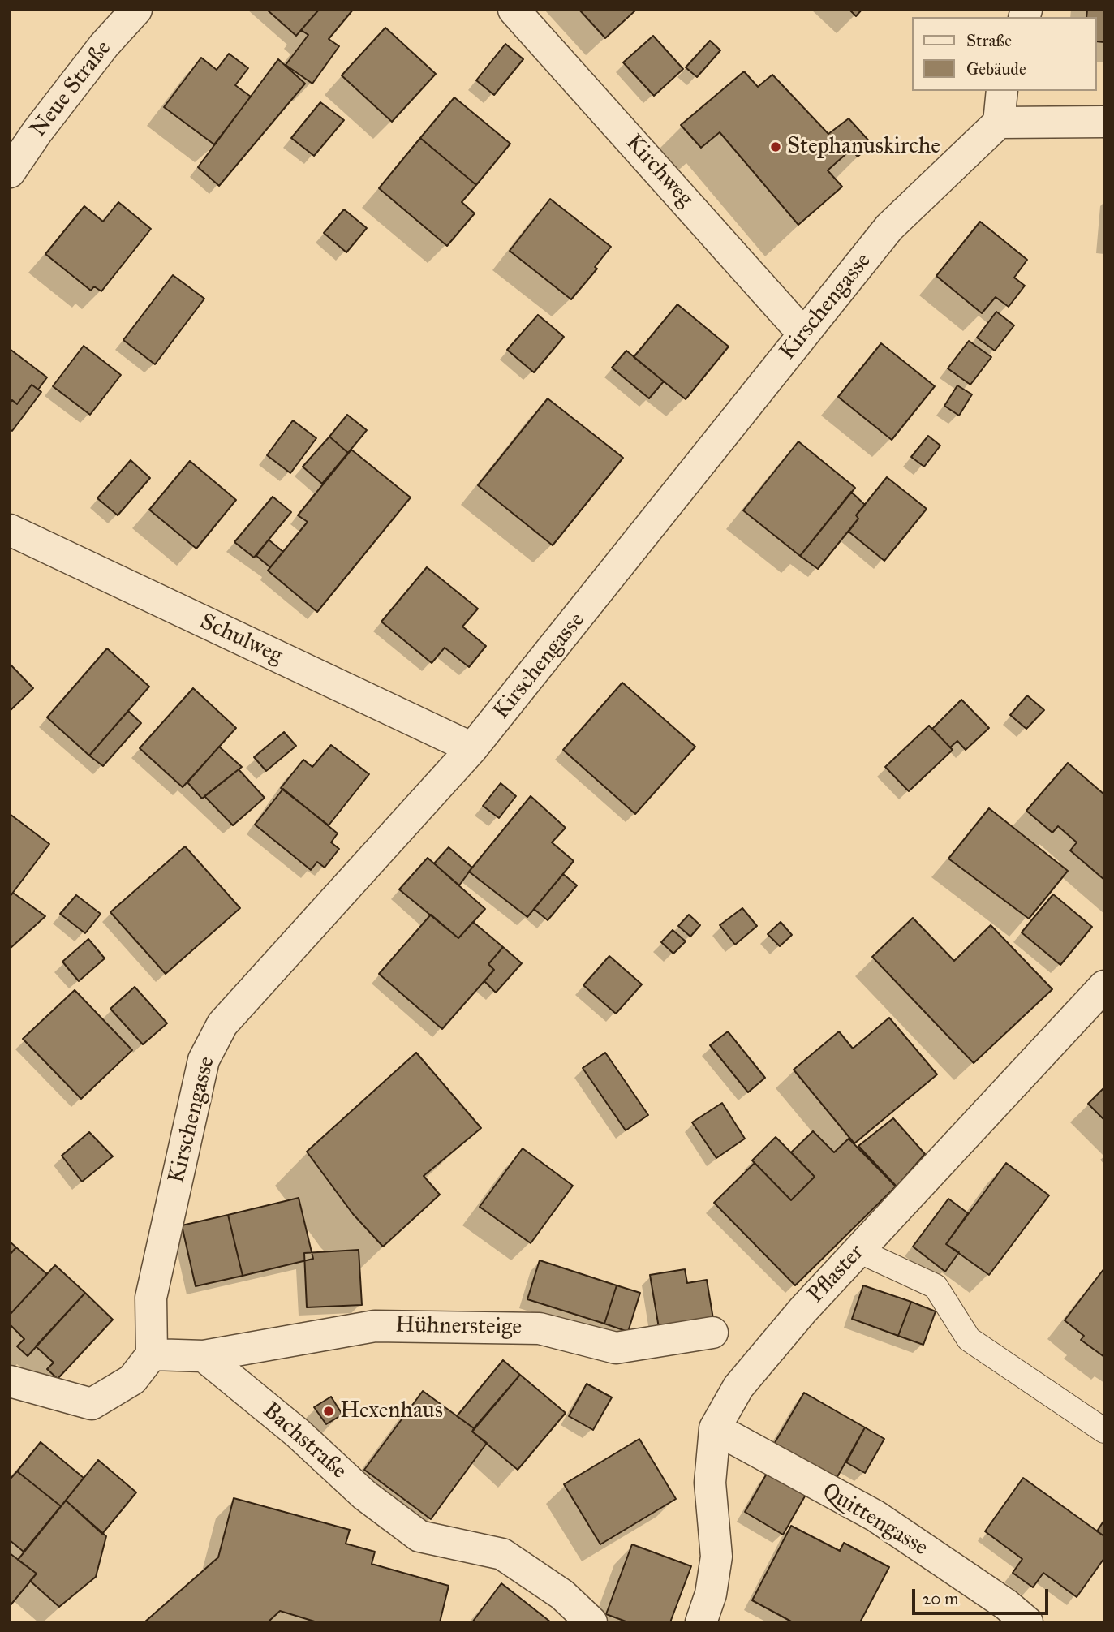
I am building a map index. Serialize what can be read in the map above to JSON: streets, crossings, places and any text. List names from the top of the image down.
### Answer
{
  "streets": {
    "street": [
      "Neue Straße",
      "Kirchweg",
      "Kirschengasse",
      "Schulweg",
      "Pflaster",
      "Hühnersteige",
      "Bachstraße",
      "Quittengasse"
    ]
  },
  "crossings": [
    ["Kirchweg", "Kirschengasse"],
    ["Kirschengasse", "Schulweg"],
    ["Pflaster", "Quittengasse"],
    ["Hühnersteige", "Bachstraße"]
  ],
  "places": ["Stephanuskirche", "Hexenhaus"],
  "legend": ["Straße", "Gebäude"],
  "scale_bar": "20 m"
}
